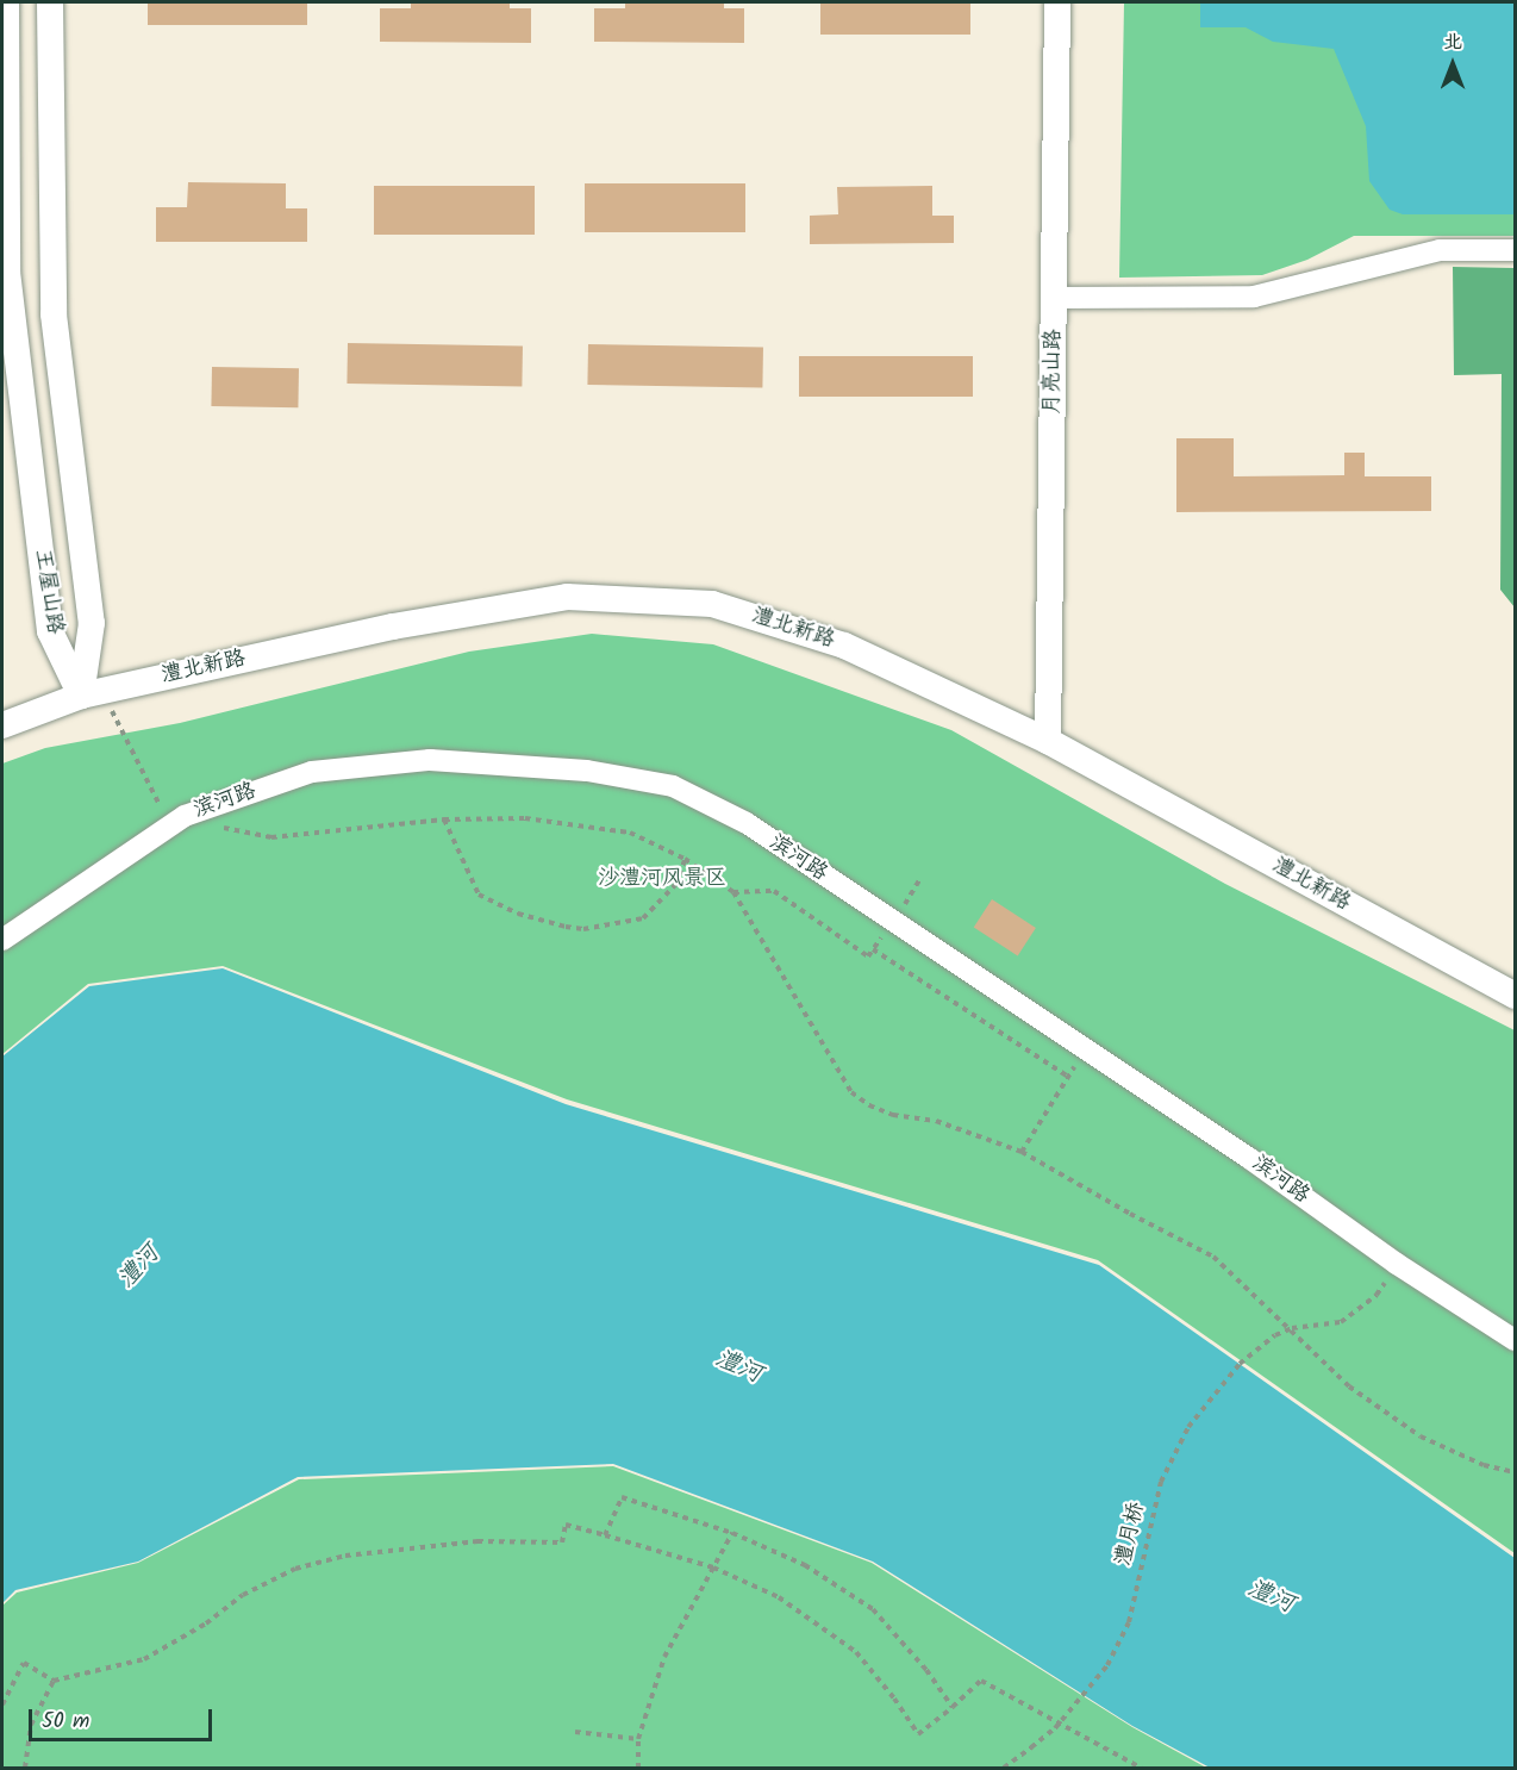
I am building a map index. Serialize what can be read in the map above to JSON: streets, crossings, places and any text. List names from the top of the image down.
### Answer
{
  "streets": {
    "street": [
      "月亮山路",
      "王屋山路",
      "澧北新路",
      "滨河路"
    ],
    "path": ["澧月桥"]
  },
  "crossings": [
    ["月亮山路", "澧北新路"],
    ["王屋山路", "澧北新路"],
    ["滨河路", "澧月桥"]
  ],
  "water": ["澧河"],
  "parks": ["沙澧河风景区"],
  "scale_bar": "50 m",
  "north": "top"
}
